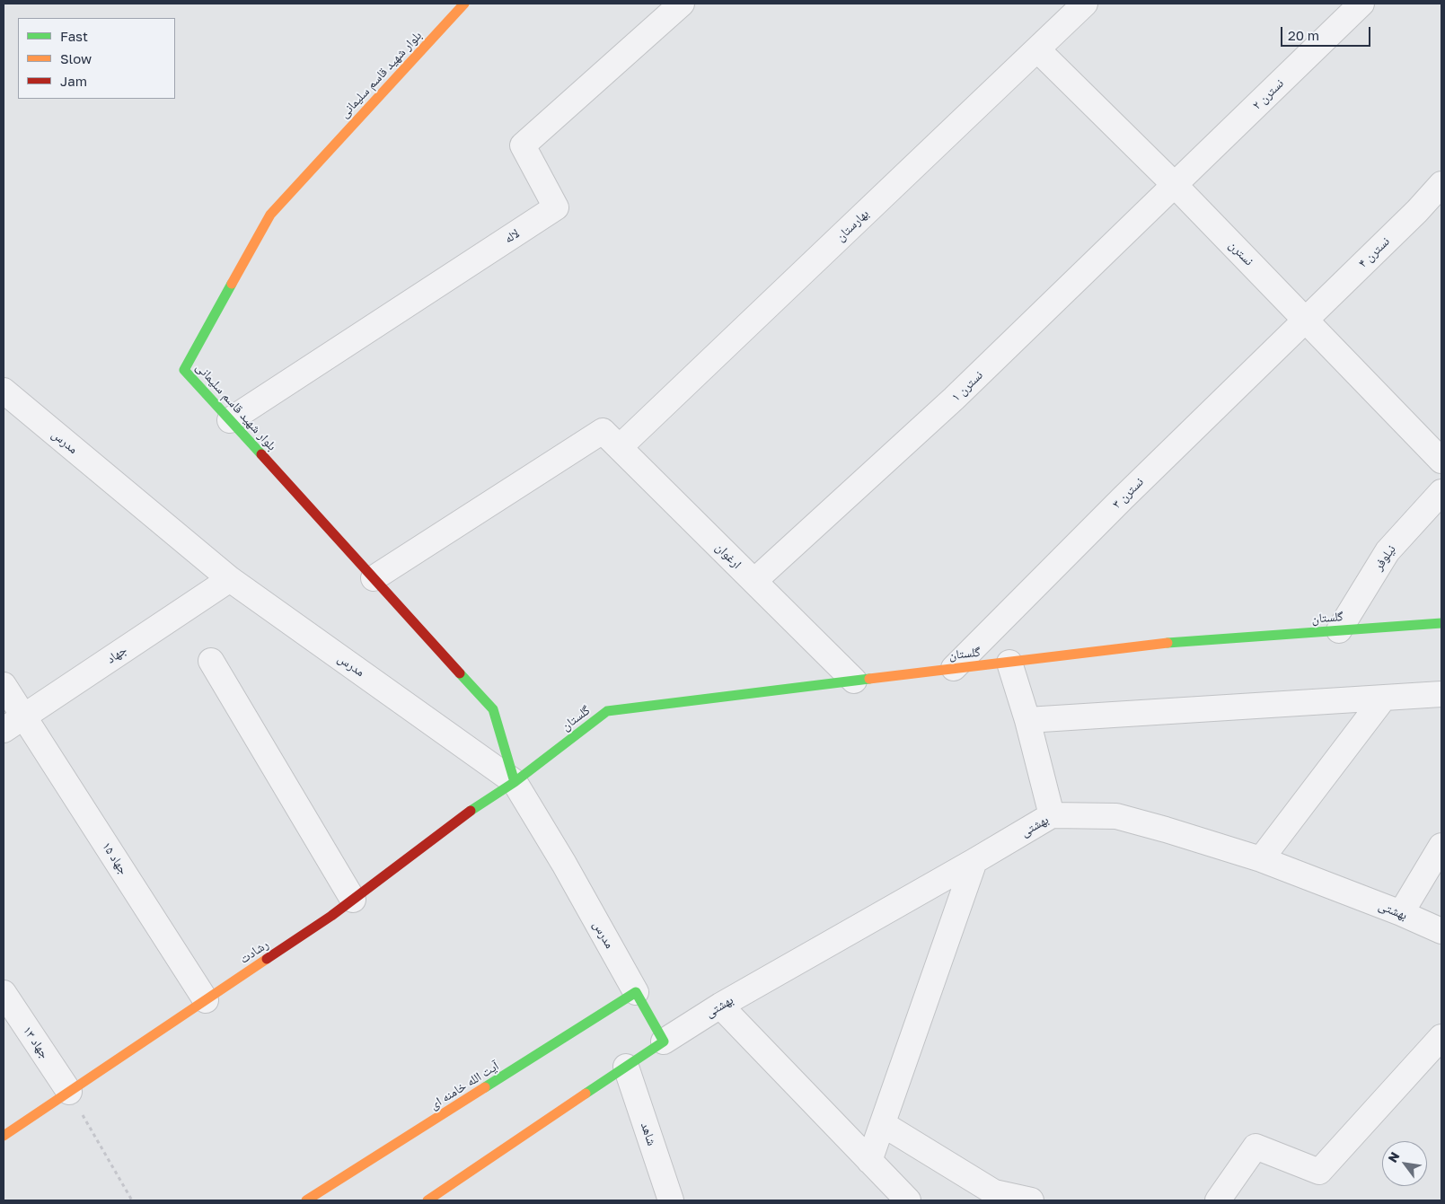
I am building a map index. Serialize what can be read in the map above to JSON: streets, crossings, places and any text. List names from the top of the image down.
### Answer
{
  "streets": {
    "street": [
      "بلوار شهید قاسم سلیمانی",
      "نسترن ۲",
      "بهارستان",
      "لاله",
      "نسترن ۴",
      "نسترن",
      "نسترن ۱",
      "مدرس",
      "نسترن ۳",
      "ارغوان",
      "نیلوفر",
      "گلستان",
      "جهاد",
      "بهشتی",
      "جهاد ۱۵",
      "رشادت",
      "جهاد ۱۳",
      "آیت الله خامنه ای",
      "شاهد"
    ]
  },
  "crossings": [
    ["بلوار شهید قاسم سلیمانی", "بهارستان"],
    ["بلوار شهید قاسم سلیمانی", "لاله"],
    ["بلوار شهید قاسم سلیمانی", "مدرس"],
    ["بلوار شهید قاسم سلیمانی", "گلستان"],
    ["بلوار شهید قاسم سلیمانی", "رشادت"],
    ["نسترن ۲", "نسترن"],
    ["نسترن ۲", "نسترن ۱"],
    ["بهارستان", "نسترن"],
    ["بهارستان", "ارغوان"],
    ["نسترن ۴", "نسترن"],
    ["نسترن ۴", "نسترن ۳"],
    ["نسترن", "نسترن ۱"],
    ["نسترن", "نسترن ۳"],
    ["نسترن ۱", "ارغوان"],
    ["مدرس", "گلستان"],
    ["مدرس", "جهاد"],
    ["مدرس", "رشادت"],
    ["مدرس", "آیت الله خامنه ای"],
    ["نسترن ۳", "گلستان"],
    ["ارغوان", "گلستان"],
    ["نیلوفر", "گلستان"],
    ["گلستان", "رشادت"],
    ["جهاد", "جهاد ۱۵"],
    ["جهاد ۱۵", "رشادت"],
    ["رشادت", "جهاد ۱۳"]
  ],
  "legend": ["Fast", "Slow", "Jam"],
  "scale_bar": "20 m",
  "north": "top left"
}
